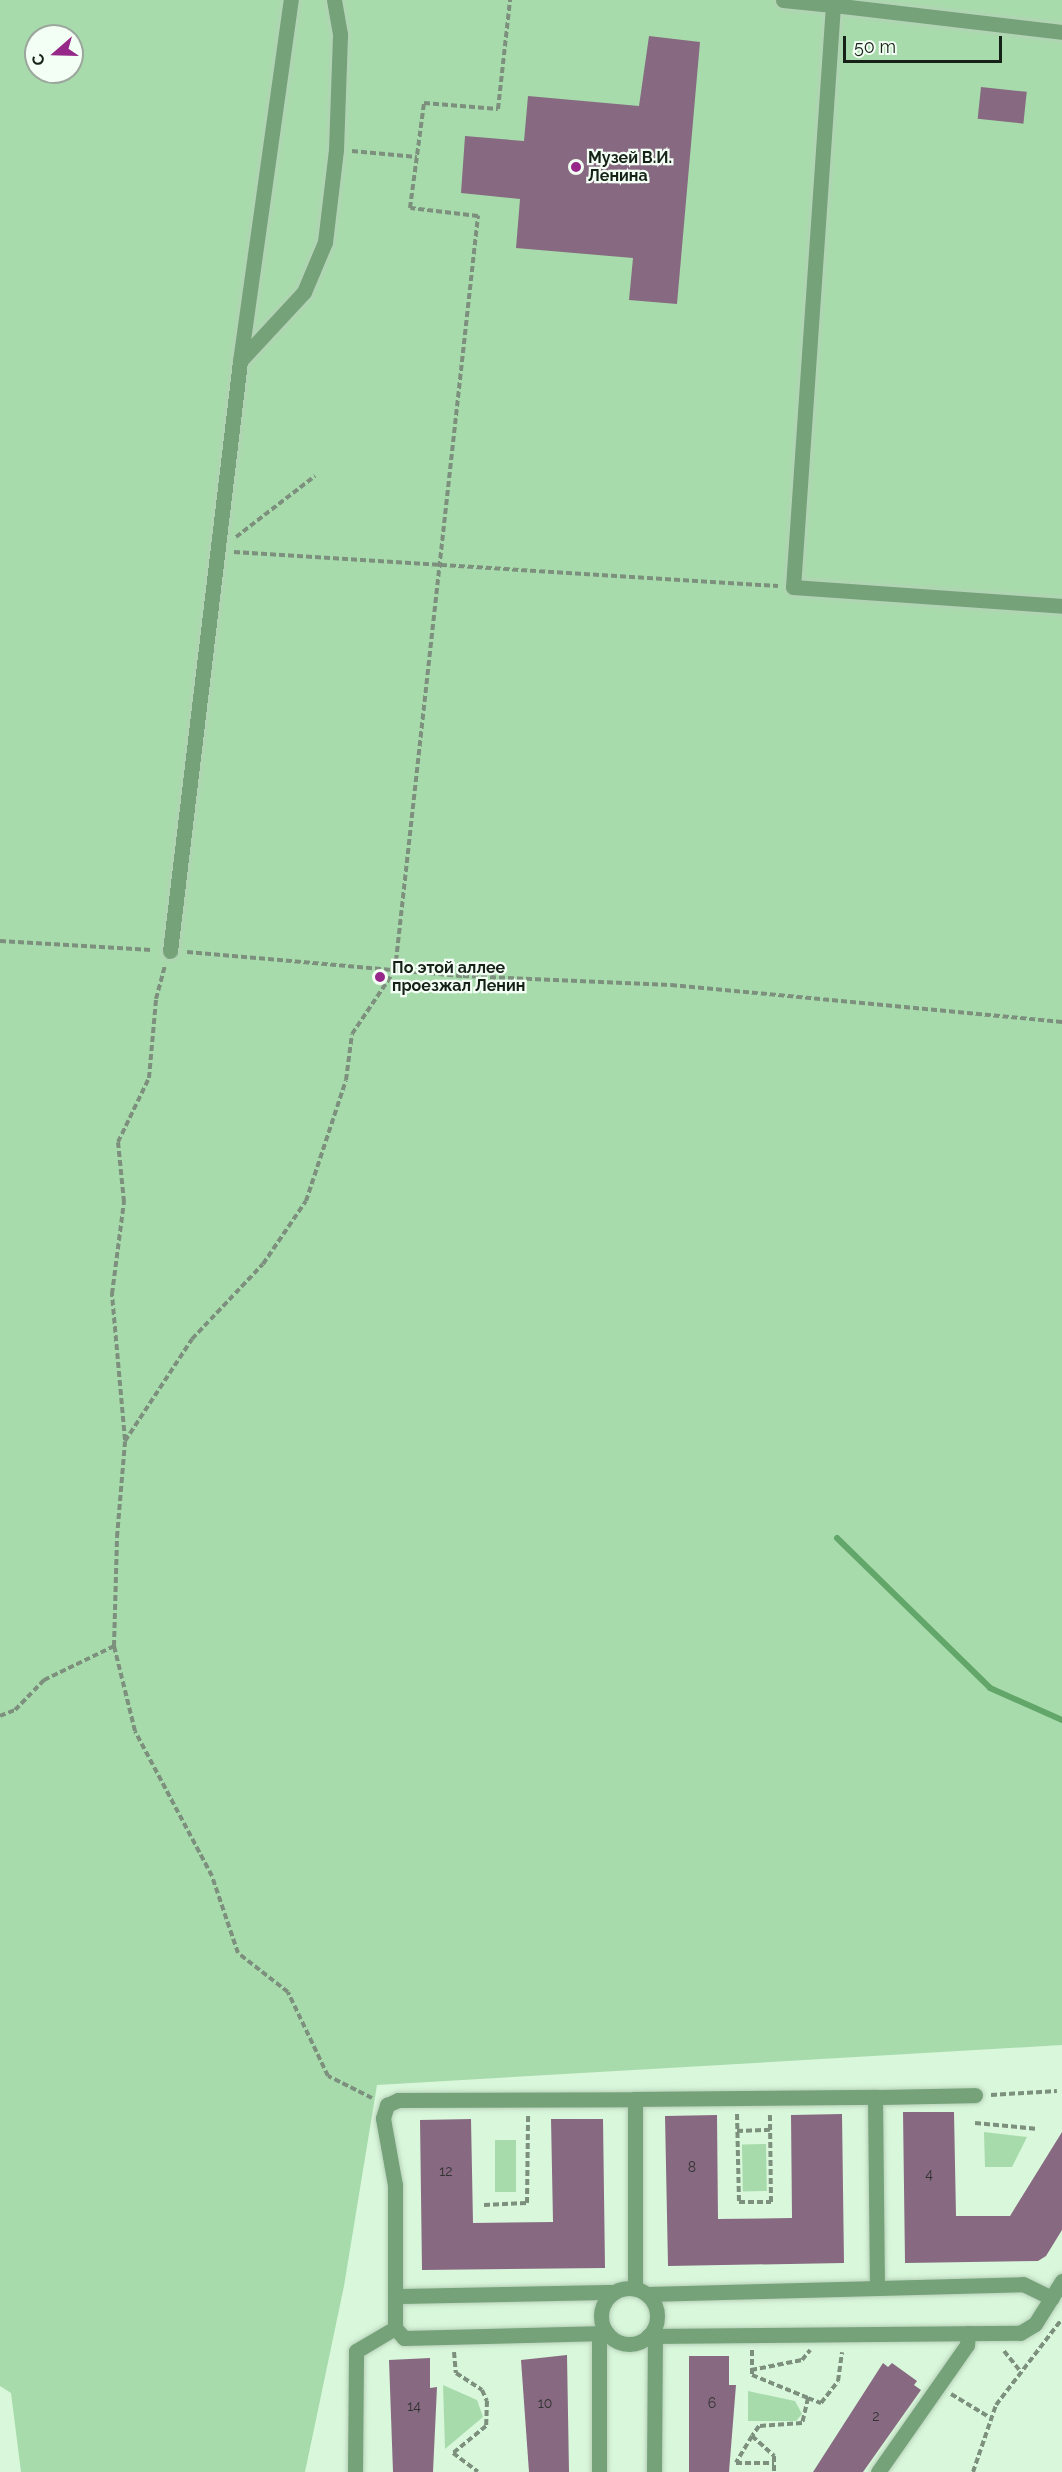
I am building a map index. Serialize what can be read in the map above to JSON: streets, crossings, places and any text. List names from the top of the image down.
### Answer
{
  "places": ["Музей В.И. Ленина", "По этой аллее проезжал Ленин"],
  "house_numbers": [
    "8",
    "12",
    "4",
    "10",
    "6",
    "14",
    "2"
  ],
  "scale_bar": "50 m",
  "north": "left"
}
